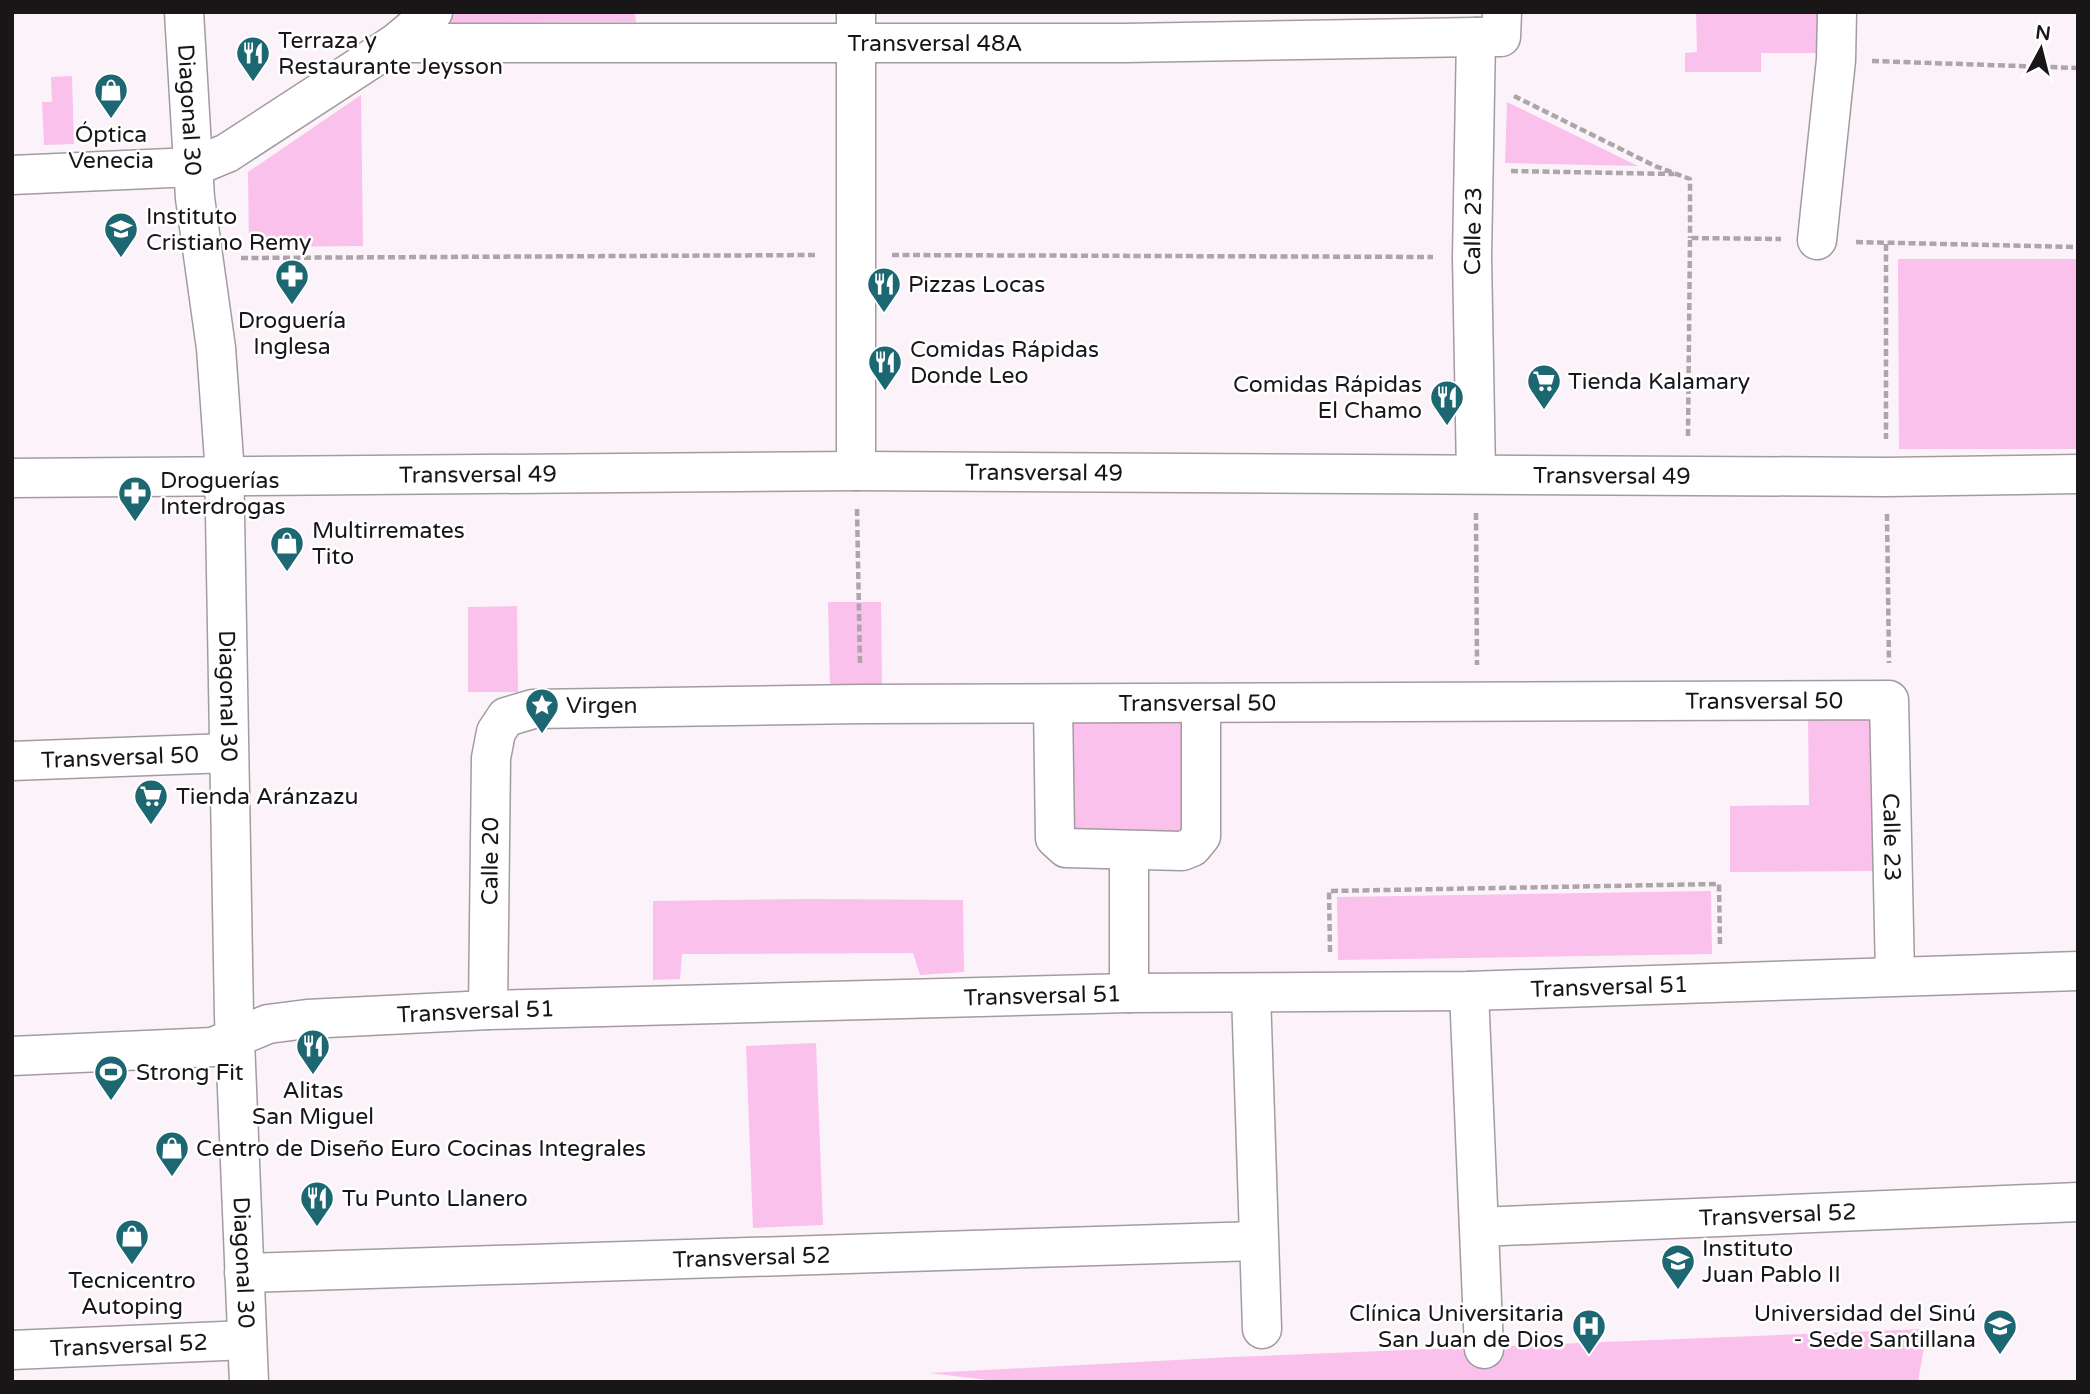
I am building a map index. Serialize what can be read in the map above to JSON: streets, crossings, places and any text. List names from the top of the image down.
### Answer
{
  "streets": {
    "street": [
      "Transversal 48A",
      "Diagonal 30",
      "Calle 23",
      "Transversal 49",
      "Transversal 50",
      "Calle 20",
      "Transversal 51",
      "Transversal 52"
    ]
  },
  "crossings": [
    ["Transversal 48A", "Calle 23"],
    ["Diagonal 30", "Transversal 49"],
    ["Diagonal 30", "Transversal 50"],
    ["Diagonal 30", "Transversal 51"],
    ["Diagonal 30", "Transversal 52"],
    ["Calle 23", "Transversal 49"],
    ["Calle 23", "Transversal 50"],
    ["Calle 23", "Transversal 51"],
    ["Transversal 50", "Calle 20"],
    ["Calle 20", "Transversal 51"]
  ],
  "places": {
    "restaurant": [
      "Terraza y Restaurante Jeysson",
      "Pizzas Locas",
      "Comidas Rápidas Donde Leo",
      "Comidas Rápidas El Chamo",
      "Alitas San Miguel",
      "Tu Punto Llanero"
    ],
    "shop": [
      "Óptica Venecia",
      "Multirremates Tito",
      "Centro de Diseño Euro Cocinas Integrales",
      "Tecnicentro Autoping"
    ],
    "school or university": ["Instituto Cristiano Remy", "Instituto Juan Pablo II", "Universidad del Sinú - Sede Santillana"],
    "pharmacy": ["Droguería Inglesa", "Droguerías Interdrogas"],
    "supermarket": ["Tienda Kalamary", "Tienda Aránzazu"],
    "place": ["Virgen"],
    "sports": ["Strong Fit"],
    "hospital": ["Clínica Universitaria San Juan de Dios"]
  },
  "north": "top"
}
